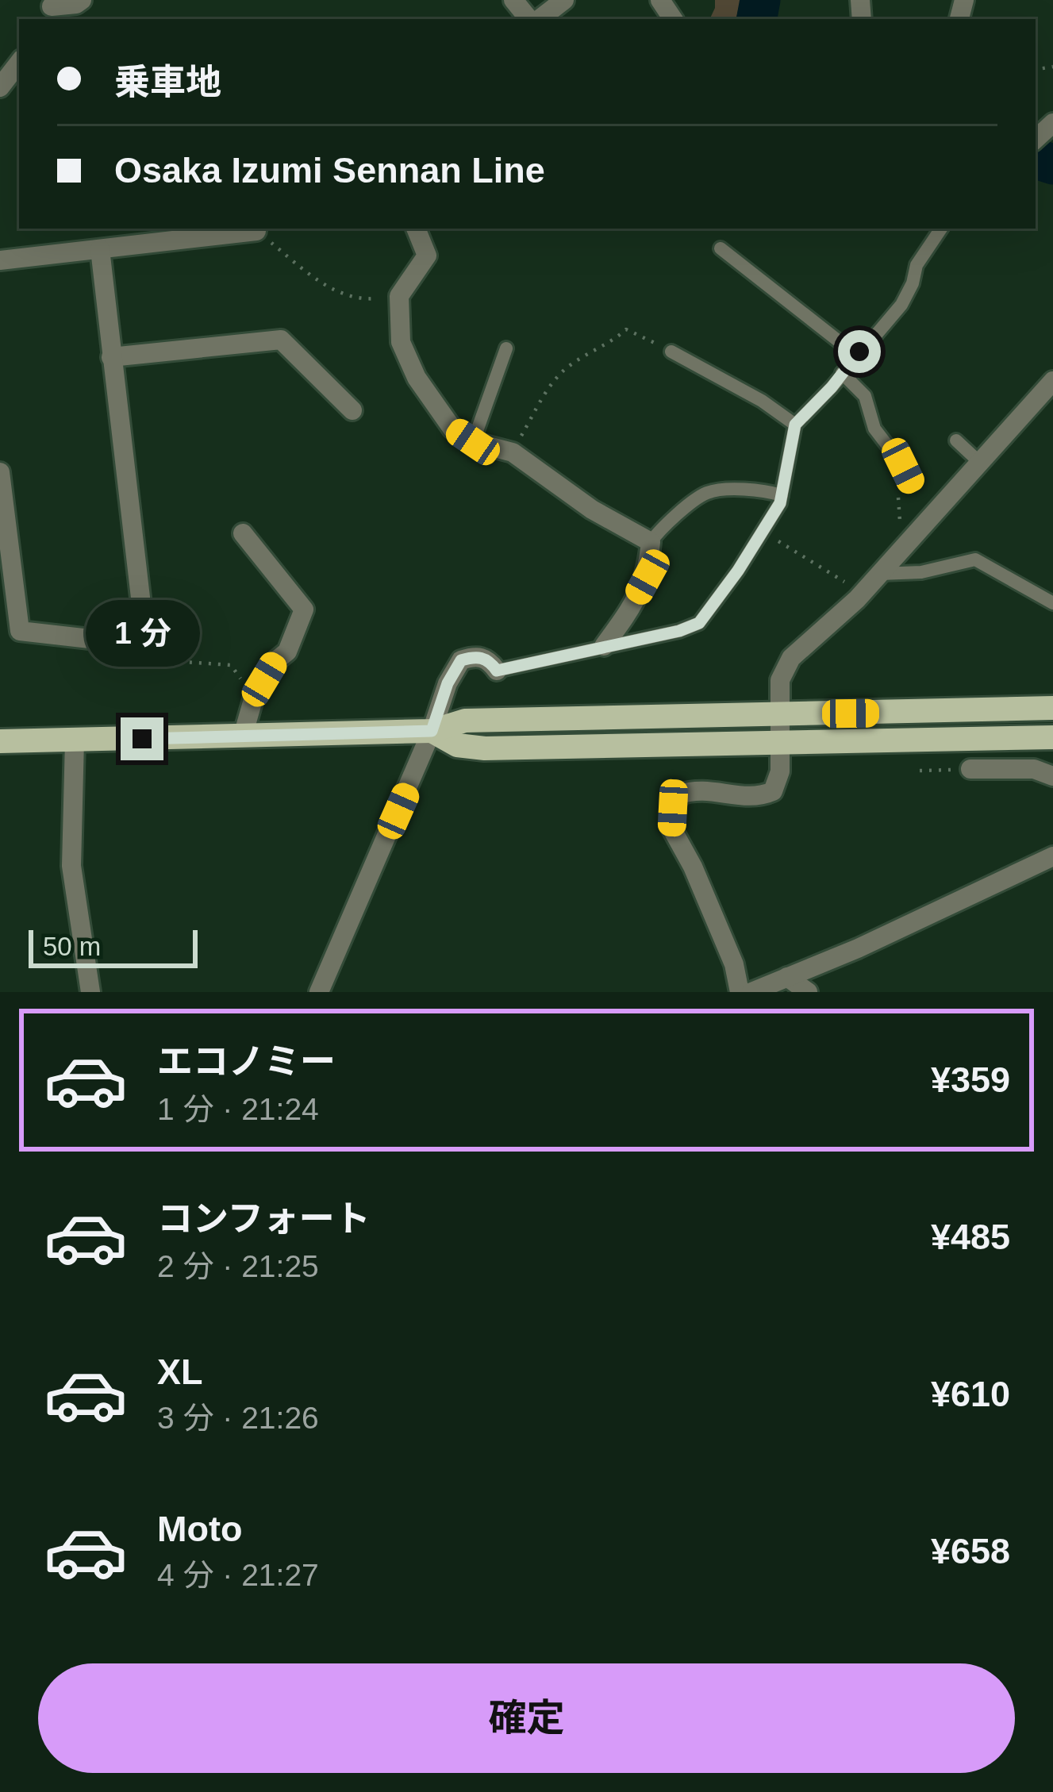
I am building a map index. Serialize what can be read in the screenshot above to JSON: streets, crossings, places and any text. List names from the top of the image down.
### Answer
{
  "scale_bar": "50 m",
  "page": {
    "banner": ["乗車地", "Osaka Izumi Sennan Line"],
    "bubble": "1 分",
    "scale": "50 m",
    "list": [
      {
        "name": "エコノミー",
        "note": "1 分 · 21:24",
        "value": "¥359"
      },
      {
        "name": "コンフォート",
        "note": "2 分 · 21:25",
        "value": "¥485"
      },
      {
        "name": "XL",
        "note": "3 分 · 21:26",
        "value": "¥610"
      },
      {
        "name": "Moto",
        "note": "4 分 · 21:27",
        "value": "¥658"
      }
    ],
    "buttons": "確定"
  }
}
